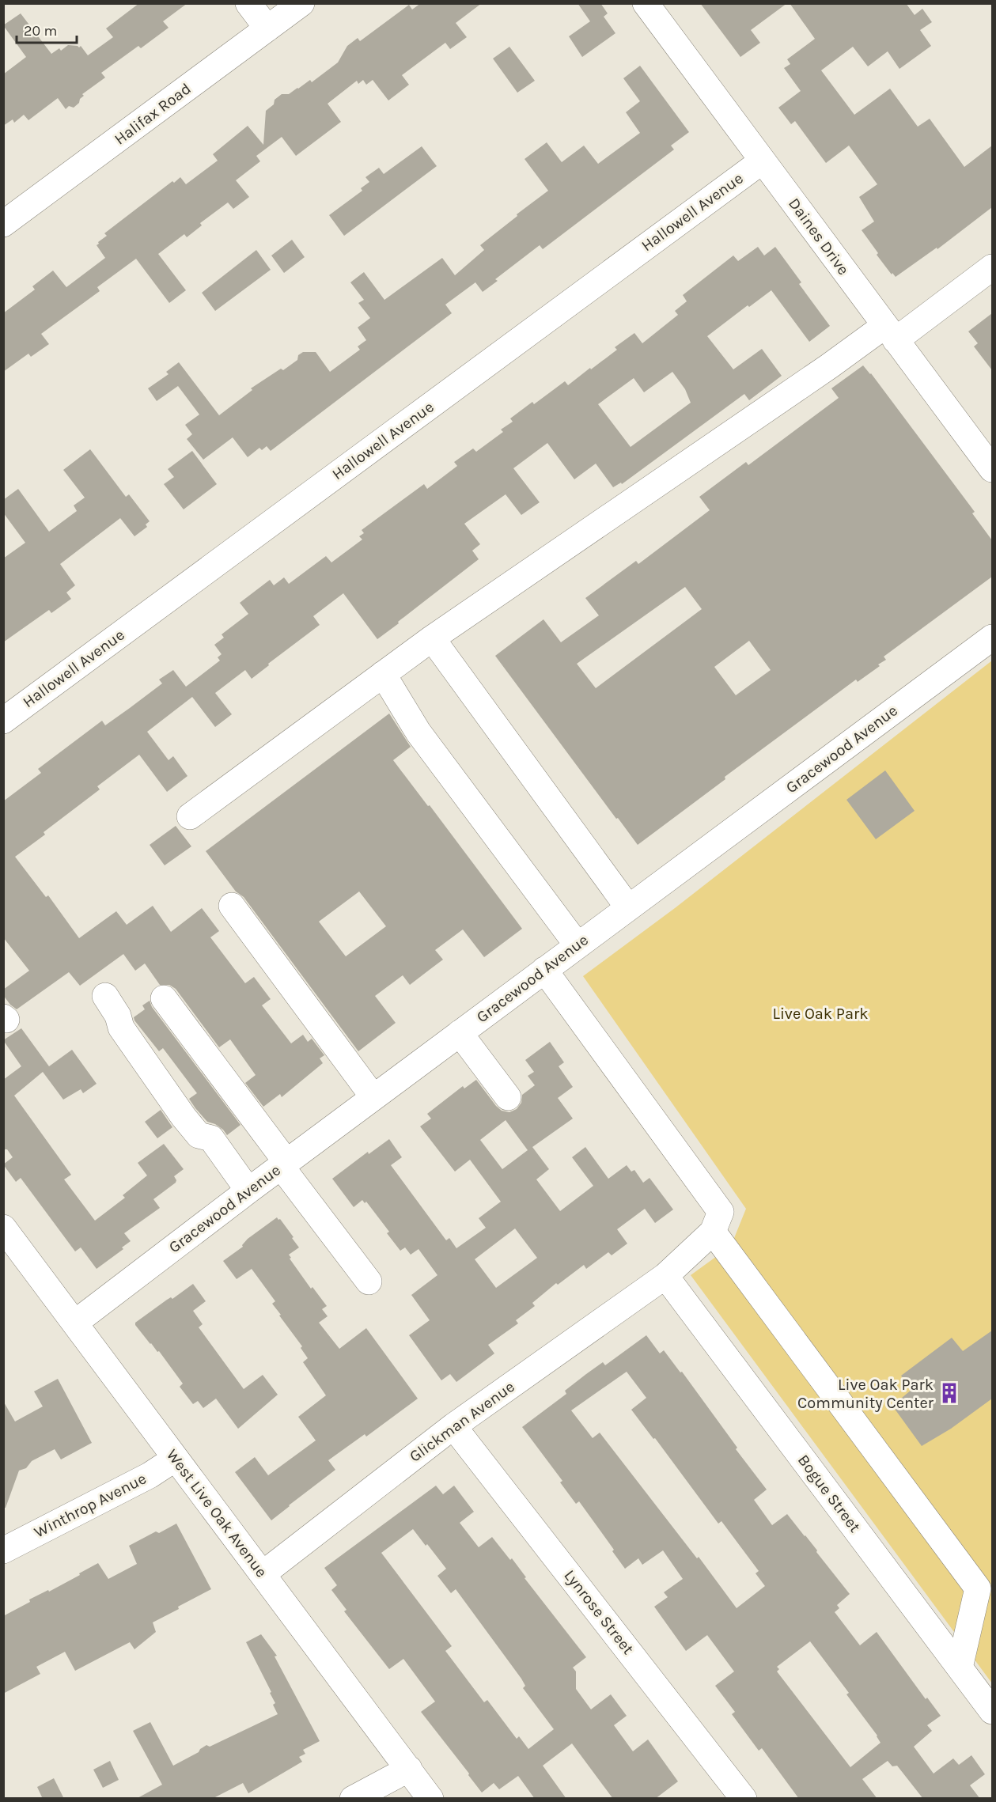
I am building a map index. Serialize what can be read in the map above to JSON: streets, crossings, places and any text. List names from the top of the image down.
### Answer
{
  "streets": {
    "street": [
      "Halifax Road",
      "Hallowell Avenue",
      "Daines Drive",
      "Gracewood Avenue",
      "Glickman Avenue",
      "Bogue Street",
      "Winthrop Avenue",
      "West Live Oak Avenue",
      "Lynrose Street"
    ]
  },
  "crossings": [
    ["Hallowell Avenue", "Daines Drive"],
    ["Gracewood Avenue", "West Live Oak Avenue"],
    ["Glickman Avenue", "Bogue Street"],
    ["Glickman Avenue", "West Live Oak Avenue"],
    ["Glickman Avenue", "Lynrose Street"],
    ["Winthrop Avenue", "West Live Oak Avenue"]
  ],
  "parks": ["Live Oak Park"],
  "places": {
    "building": ["Live Oak Park Community Center"]
  },
  "scale_bar": "20 m"
}
